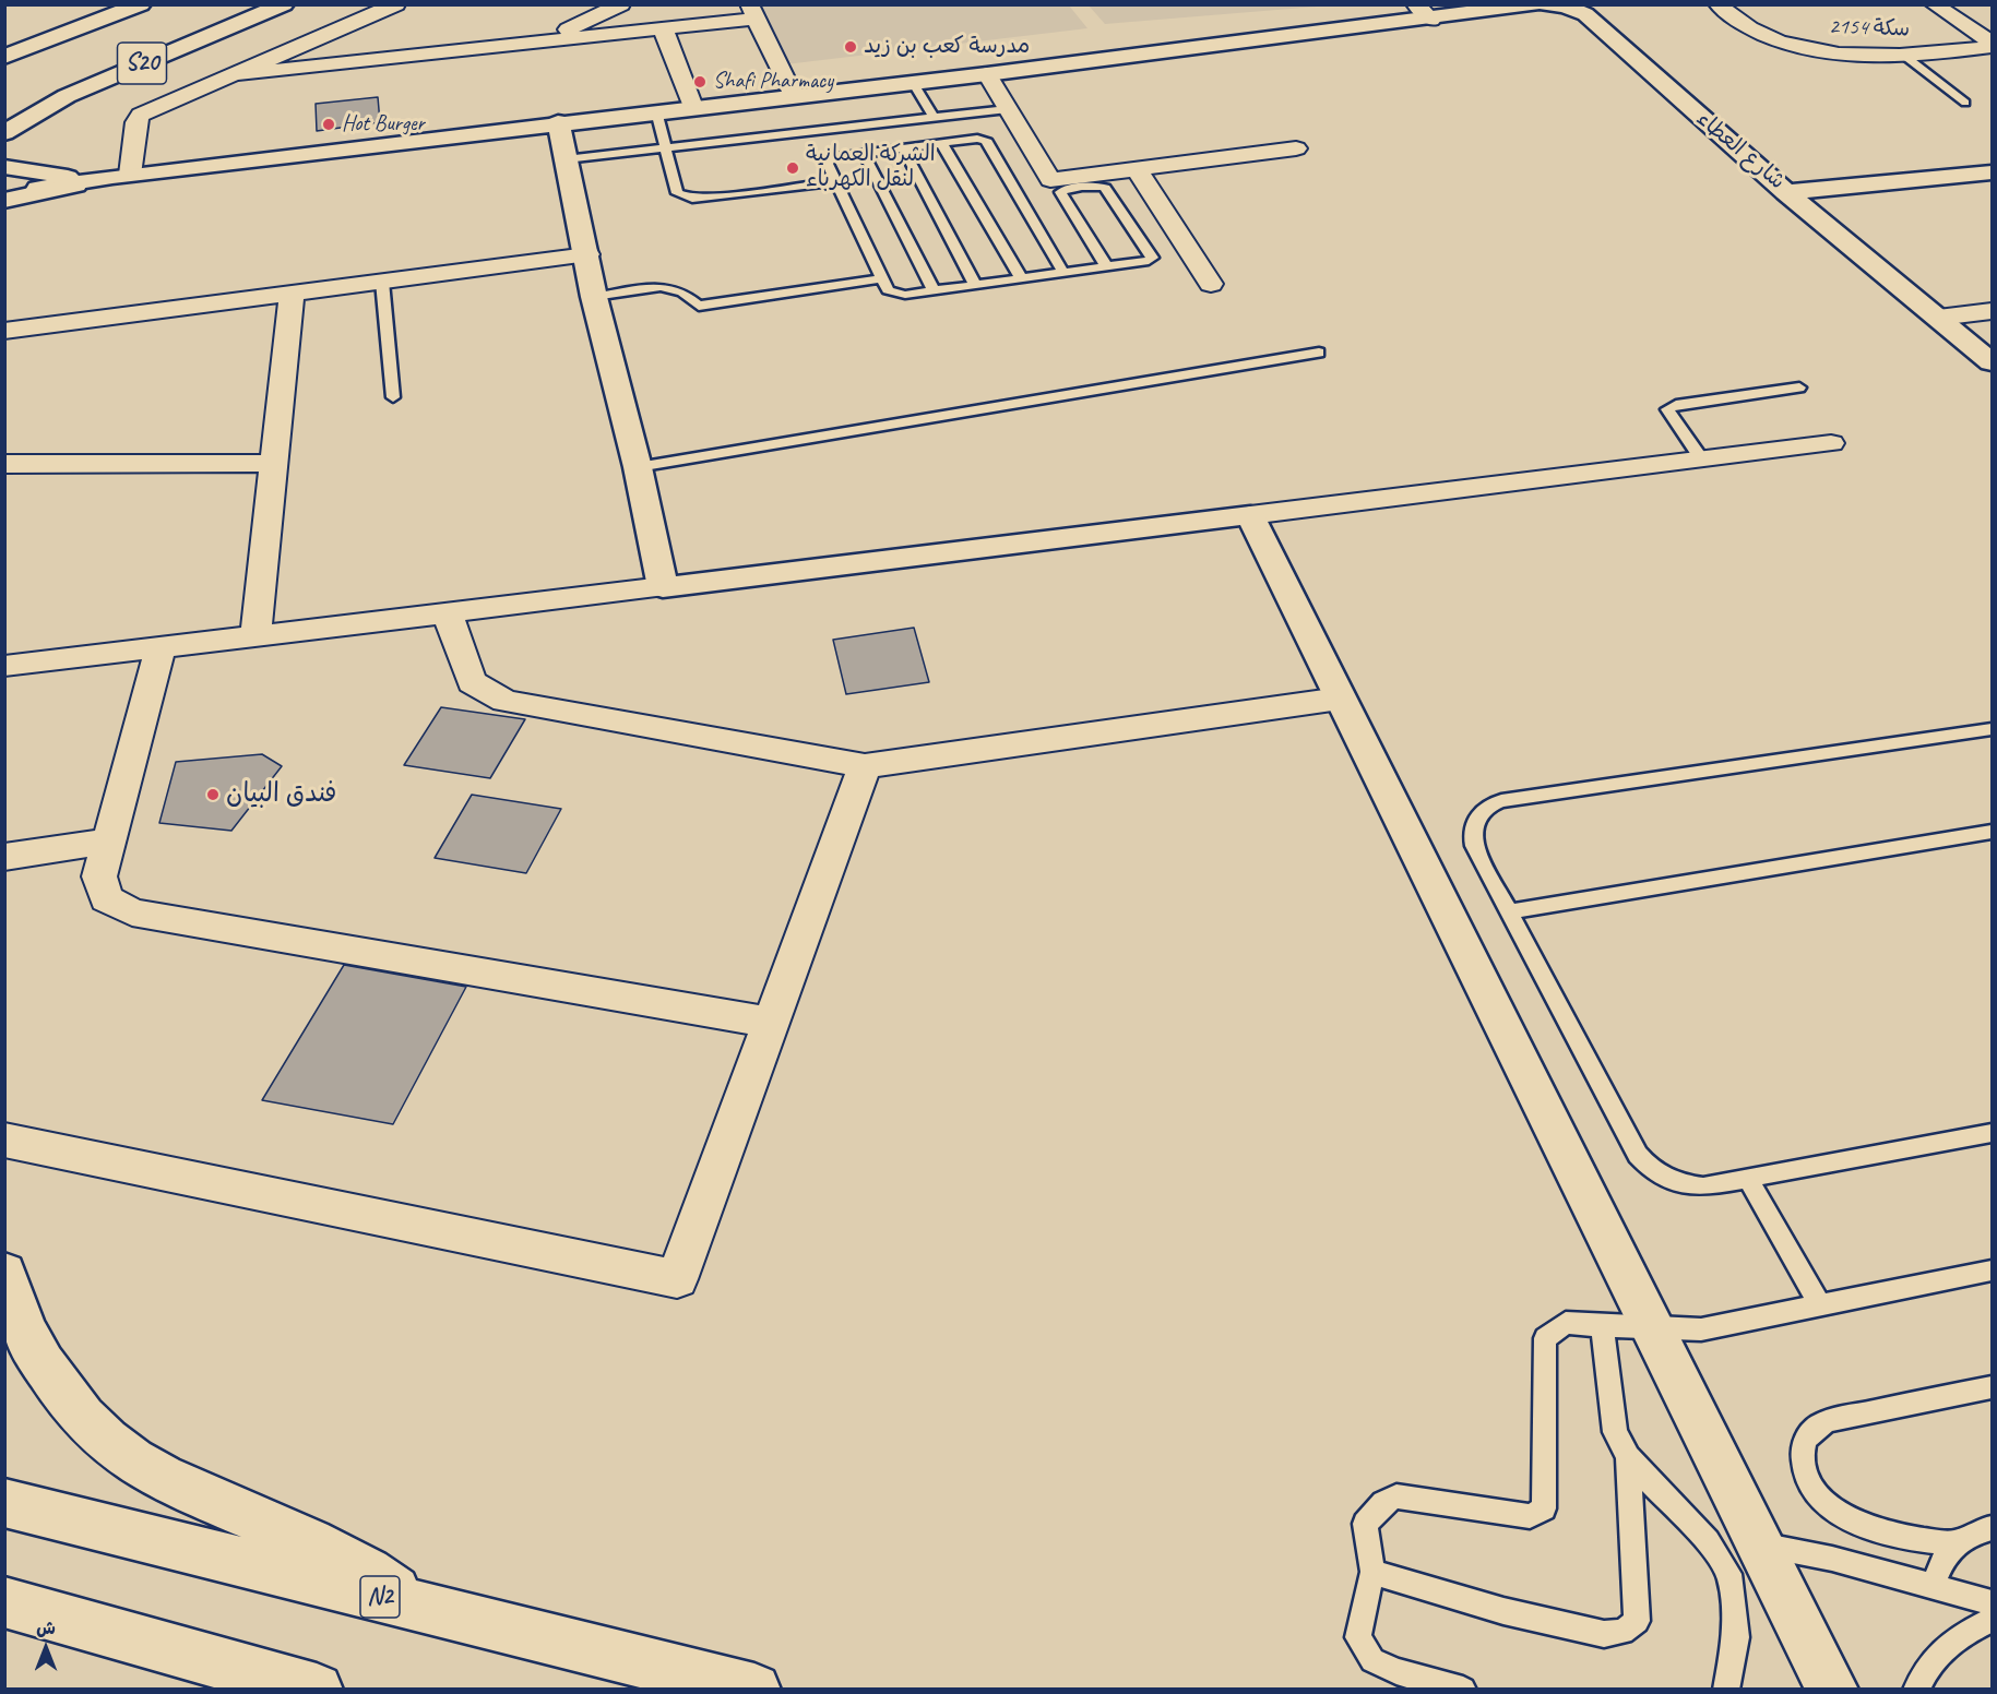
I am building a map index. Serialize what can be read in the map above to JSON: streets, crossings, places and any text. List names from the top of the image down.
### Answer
{
  "streets": {
    "main road": ["S20", "شارع العطاء", "N2"],
    "street": ["سكة 2154"]
  },
  "places": [
    "مدرسة كعب بن زيد",
    "Shafi Pharmacy",
    "Hot Burger",
    "الشرکة العمانیة لنقل الکهرباء",
    "فندق البيان"
  ],
  "north": "top"
}
